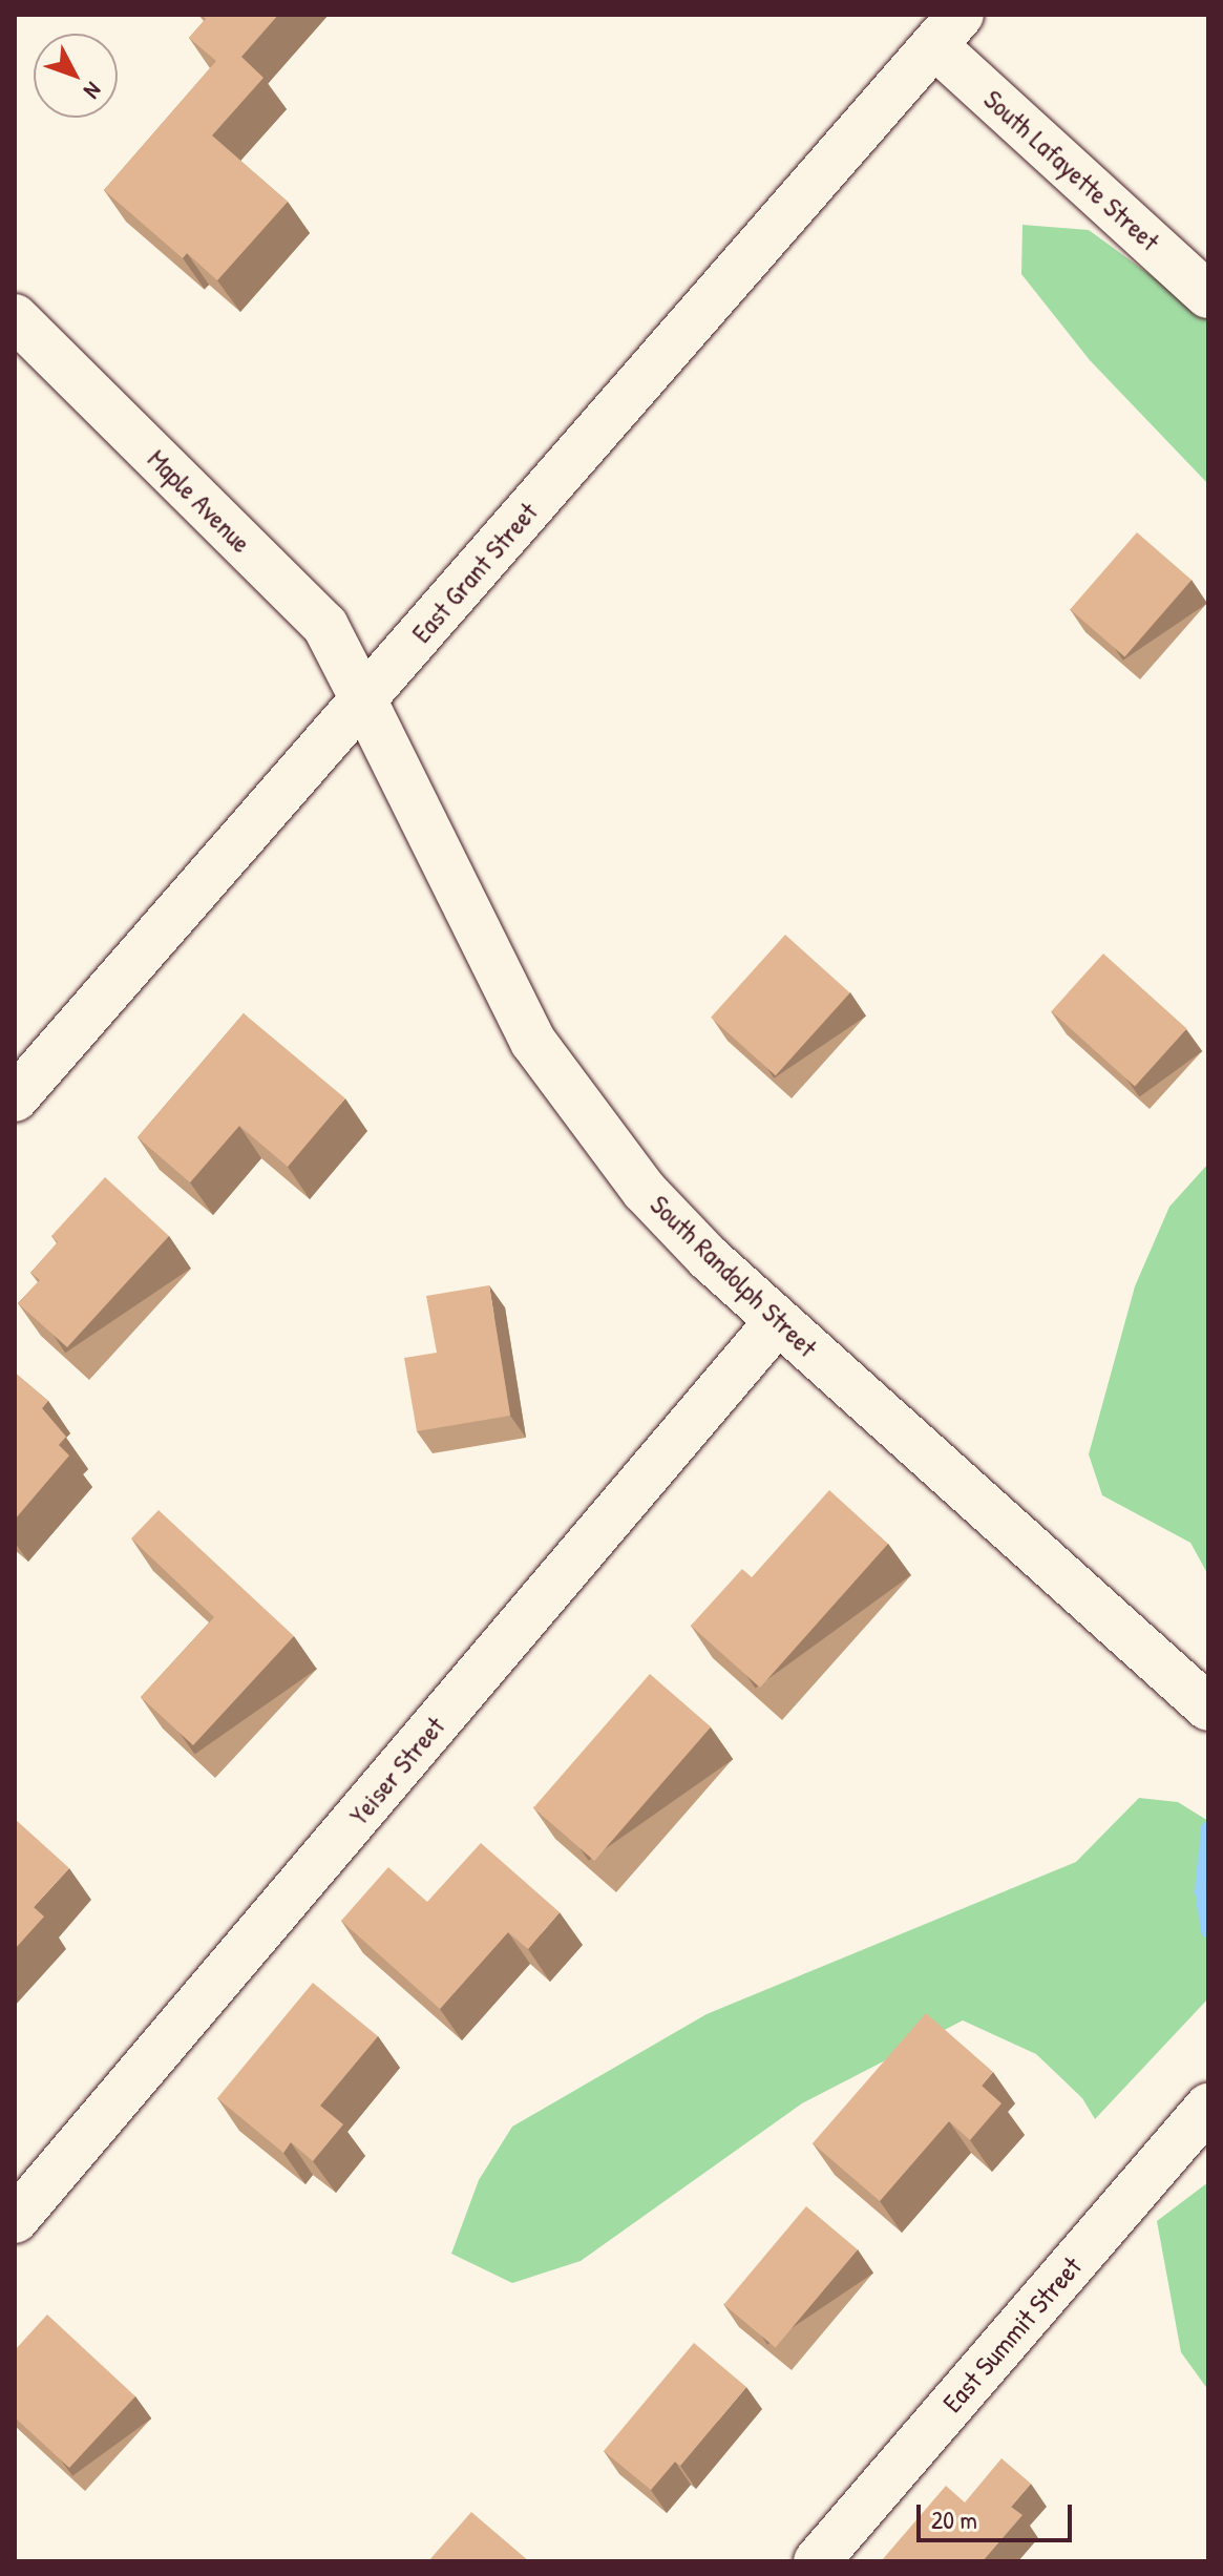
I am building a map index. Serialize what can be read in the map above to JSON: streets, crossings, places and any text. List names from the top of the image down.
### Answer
{
  "streets": {
    "street": [
      "South Lafayette Street",
      "Maple Avenue",
      "East Grant Street",
      "South Randolph Street",
      "Yeiser Street",
      "East Summit Street"
    ]
  },
  "crossings": [
    ["South Lafayette Street", "East Grant Street"],
    ["Maple Avenue", "East Grant Street"],
    ["Maple Avenue", "South Randolph Street"],
    ["East Grant Street", "South Randolph Street"],
    ["South Randolph Street", "Yeiser Street"]
  ],
  "scale_bar": "20 m",
  "north": "bottom right"
}
